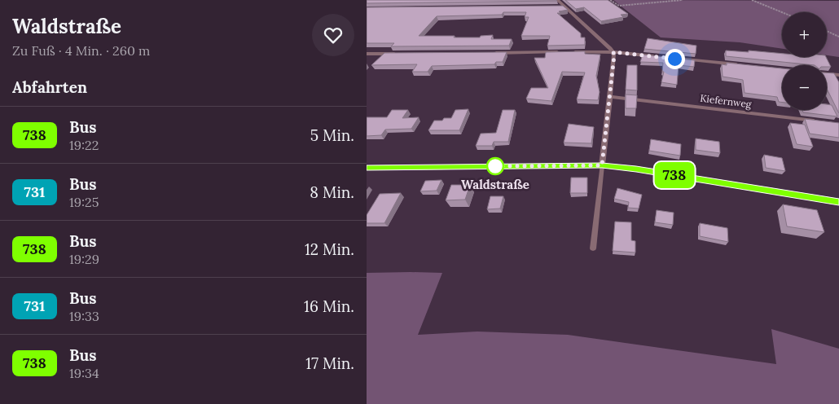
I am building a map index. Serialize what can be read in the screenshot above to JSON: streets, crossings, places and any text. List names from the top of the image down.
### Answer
{
  "streets": {
    "street": ["Kiefernweg"]
  },
  "places": ["Waldstraße"],
  "lines": ["bus line 738"],
  "page": {
    "heading": [
      ["Waldstraße", "Zu Fuß · 4 Min. · 260 m"],
      "Abfahrten"
    ],
    "on_map": "738",
    "map_buttons": ["+", "−"],
    "list": [
      {
        "mark": "738",
        "name": "Bus",
        "note": "19:22",
        "value": "5 Min."
      },
      {
        "mark": "731",
        "name": "Bus",
        "note": "19:25",
        "value": "8 Min."
      },
      {
        "mark": "738",
        "name": "Bus",
        "note": "19:29",
        "value": "12 Min."
      },
      {
        "mark": "731",
        "name": "Bus",
        "note": "19:33",
        "value": "16 Min."
      },
      {
        "mark": "738",
        "name": "Bus",
        "note": "19:34",
        "value": "17 Min."
      }
    ]
  }
}
